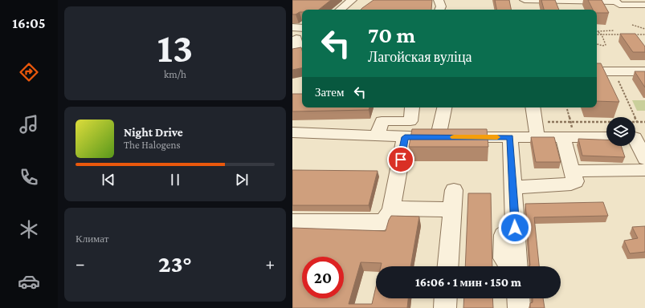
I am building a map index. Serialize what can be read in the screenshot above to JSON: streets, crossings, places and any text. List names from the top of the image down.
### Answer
{
  "page": {
    "tabs": "16:05",
    "tile": [
      ["13", "km/h"],
      "Климат"
    ],
    "turn": ["70 m", "Лагойская вуліца"],
    "then": "Затем",
    "song": ["Night Drive", "The Halogens"],
    "heat": ["−", "23°", "+"],
    "limit": "20",
    "trip": "16:06 · 1 мин · 150 m"
  }
}
